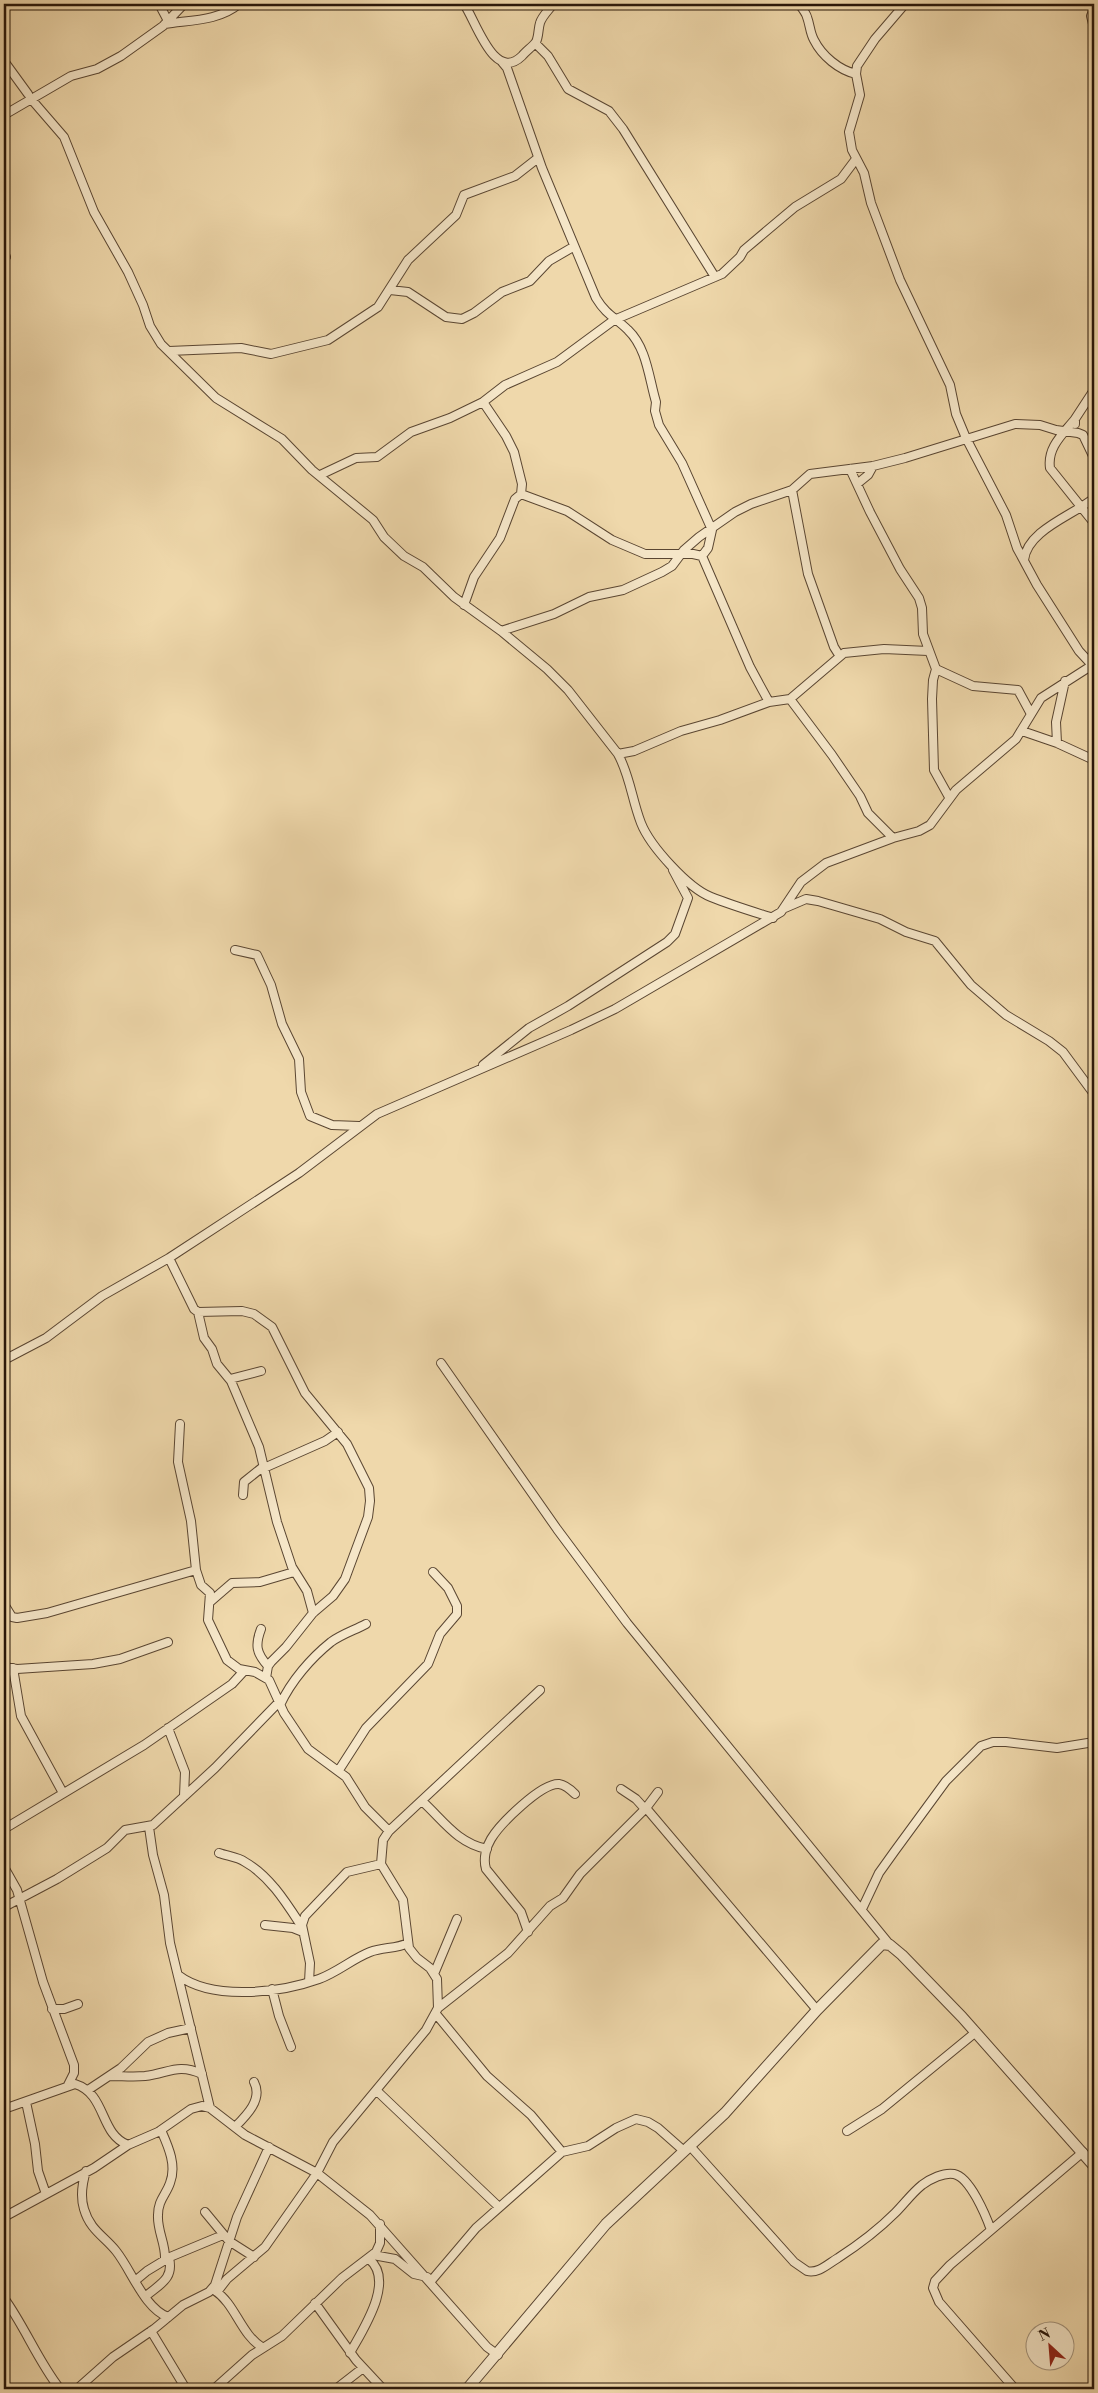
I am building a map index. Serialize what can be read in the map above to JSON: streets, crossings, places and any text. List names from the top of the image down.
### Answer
{
  "north": "top left"
}
